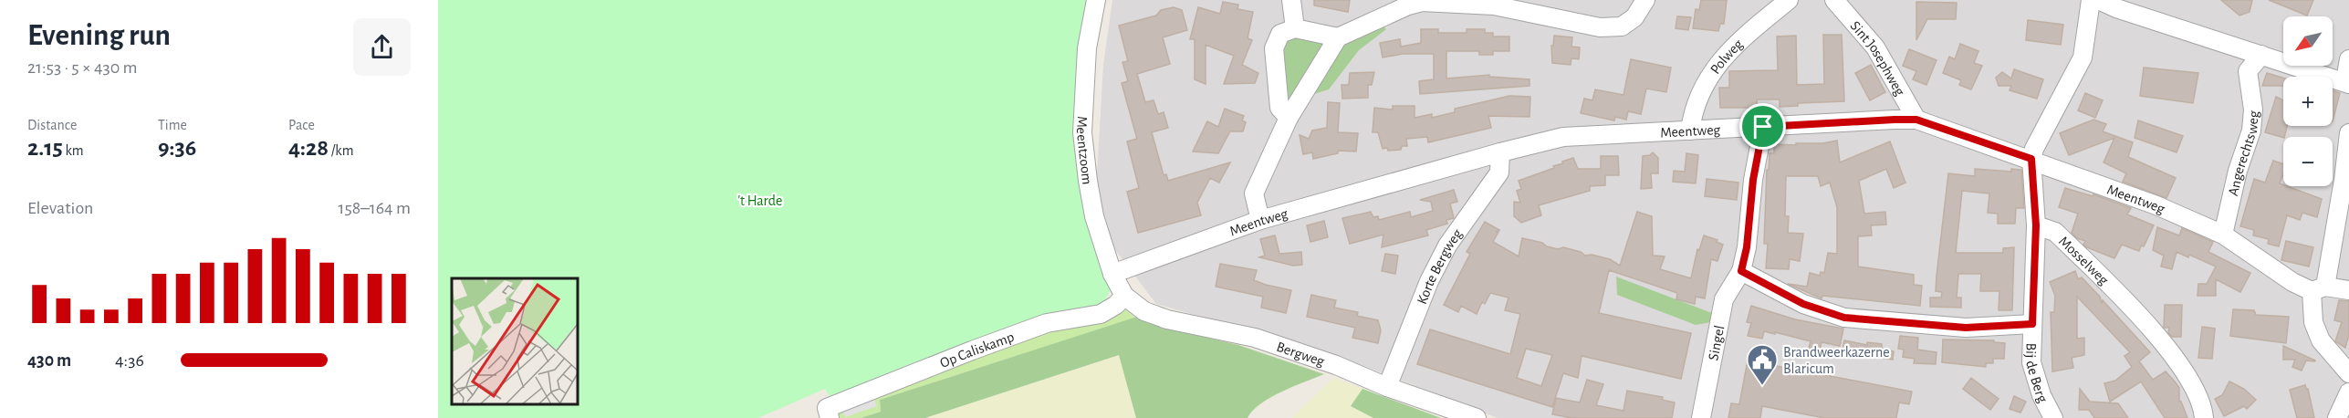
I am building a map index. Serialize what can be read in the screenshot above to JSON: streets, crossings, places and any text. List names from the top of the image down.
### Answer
{
  "streets": {
    "street": [
      "Polweg",
      "Sint Josephweg",
      "Meentweg",
      "Meentzoom",
      "Angerechtsweg",
      "Mosselweg",
      "Korte Bergweg",
      "Singel",
      "Op Caliskamp",
      "Bergweg",
      "Bij de Berg"
    ]
  },
  "crossings": [
    ["Polweg", "Meentweg"],
    ["Sint Josephweg", "Meentweg"],
    ["Meentweg", "Meentzoom"],
    ["Meentweg", "Angerechtsweg"],
    ["Meentweg", "Korte Bergweg"],
    ["Meentweg", "Singel"],
    ["Meentzoom", "Op Caliskamp"],
    ["Meentzoom", "Bergweg"],
    ["Mosselweg", "Bij de Berg"],
    ["Korte Bergweg", "Bergweg"],
    ["Op Caliskamp", "Bergweg"]
  ],
  "parks": ["'t Harde"],
  "places": {
    "public building": ["Brandweerkazerne Blaricum"]
  },
  "north": "bottom left",
  "page": {
    "heading": ["Evening run", "21:53 · 5 × 430 m"],
    "map_buttons": ["+", "−"],
    "stats": [
      ["Distance", "2.15 km"],
      ["Time", "9:36"],
      ["Pace", "4:28 /km"]
    ],
    "chart": ["Elevation", "158–164 m"],
    "list": [
      {
        "name": "430 m",
        "note": "4:36"
      }
    ]
  }
}
